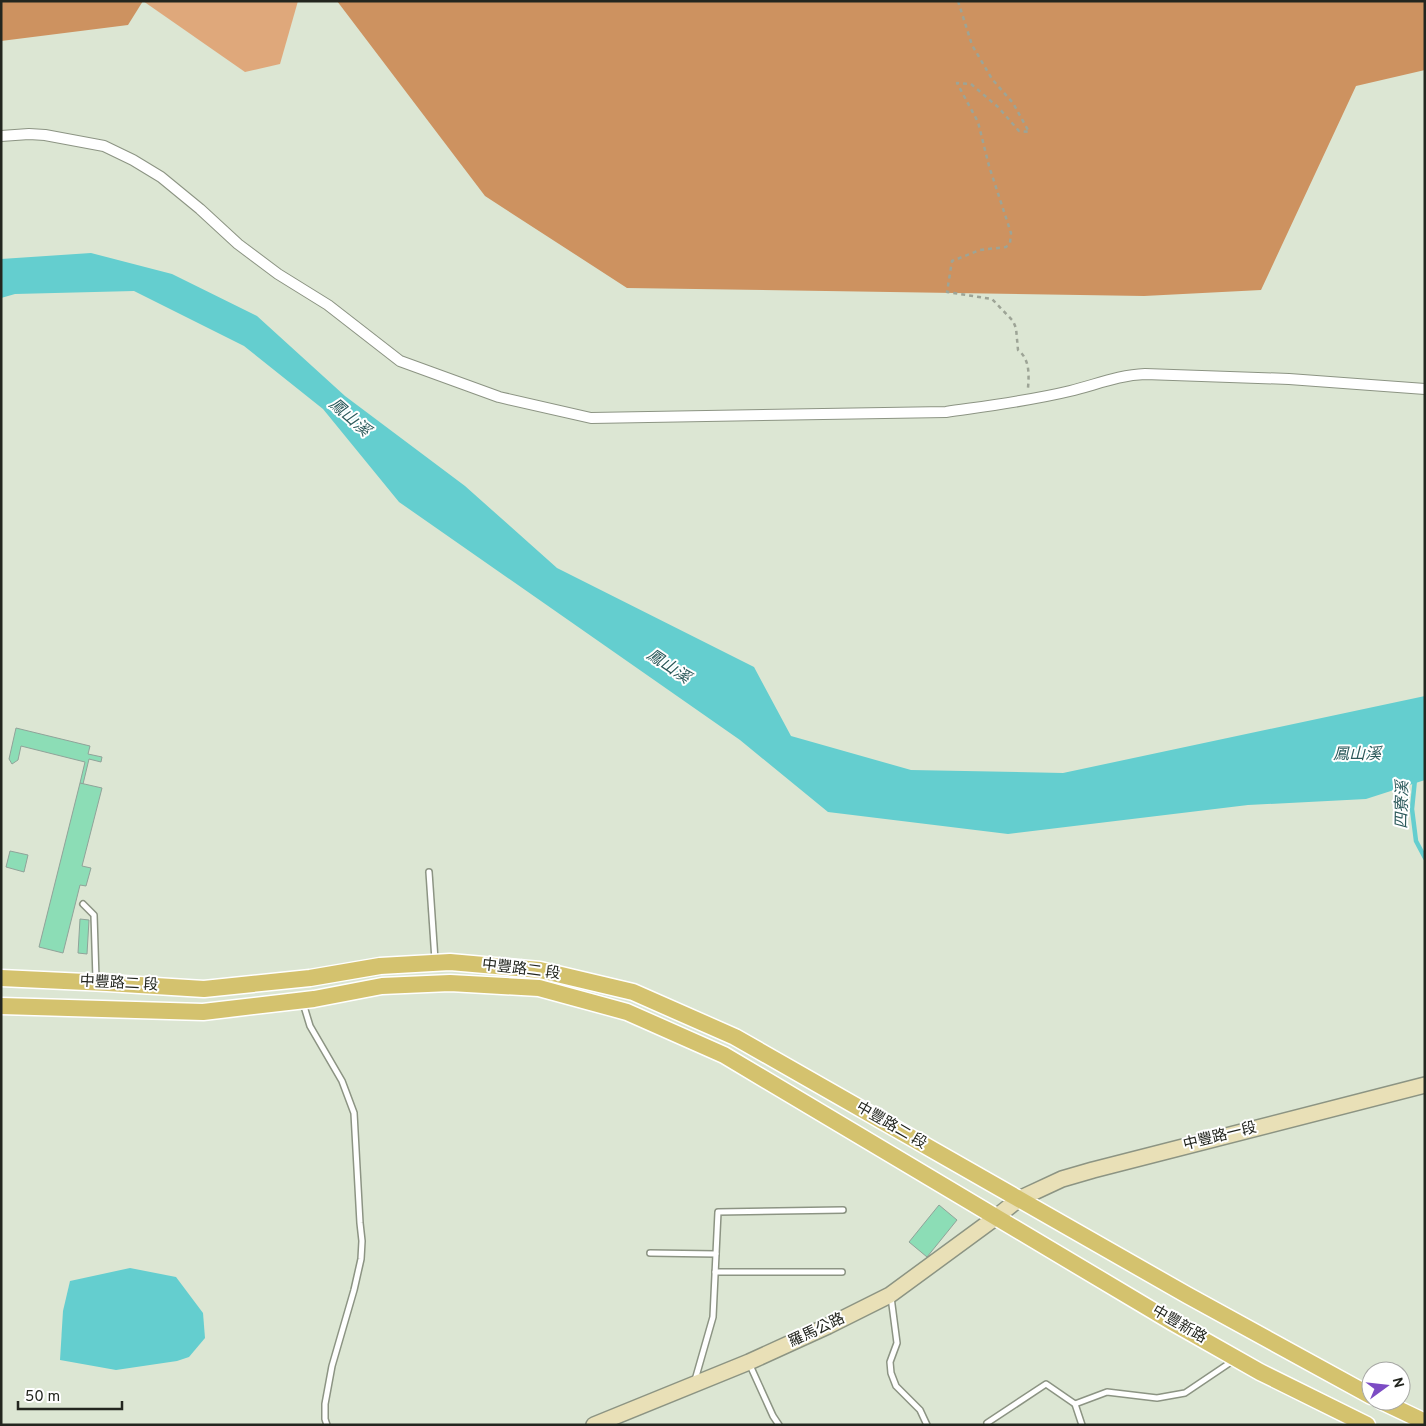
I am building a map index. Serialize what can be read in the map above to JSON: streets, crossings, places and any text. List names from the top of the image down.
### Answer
{
  "streets": {
    "main road": [
      "中豐路二 段",
      "中豐路一段",
      "中豐新路",
      "羅馬公路"
    ]
  },
  "crossings": [
    ["中豐路二 段", "中豐路一段"],
    ["中豐路二 段", "中豐新路"],
    ["中豐路二 段", "羅馬公路"],
    ["中豐路一段", "中豐新路"],
    ["中豐路一段", "羅馬公路"],
    ["中豐新路", "羅馬公路"]
  ],
  "water": ["鳳山溪", "四寮溪"],
  "scale_bar": "50 m",
  "north": "right"
}
